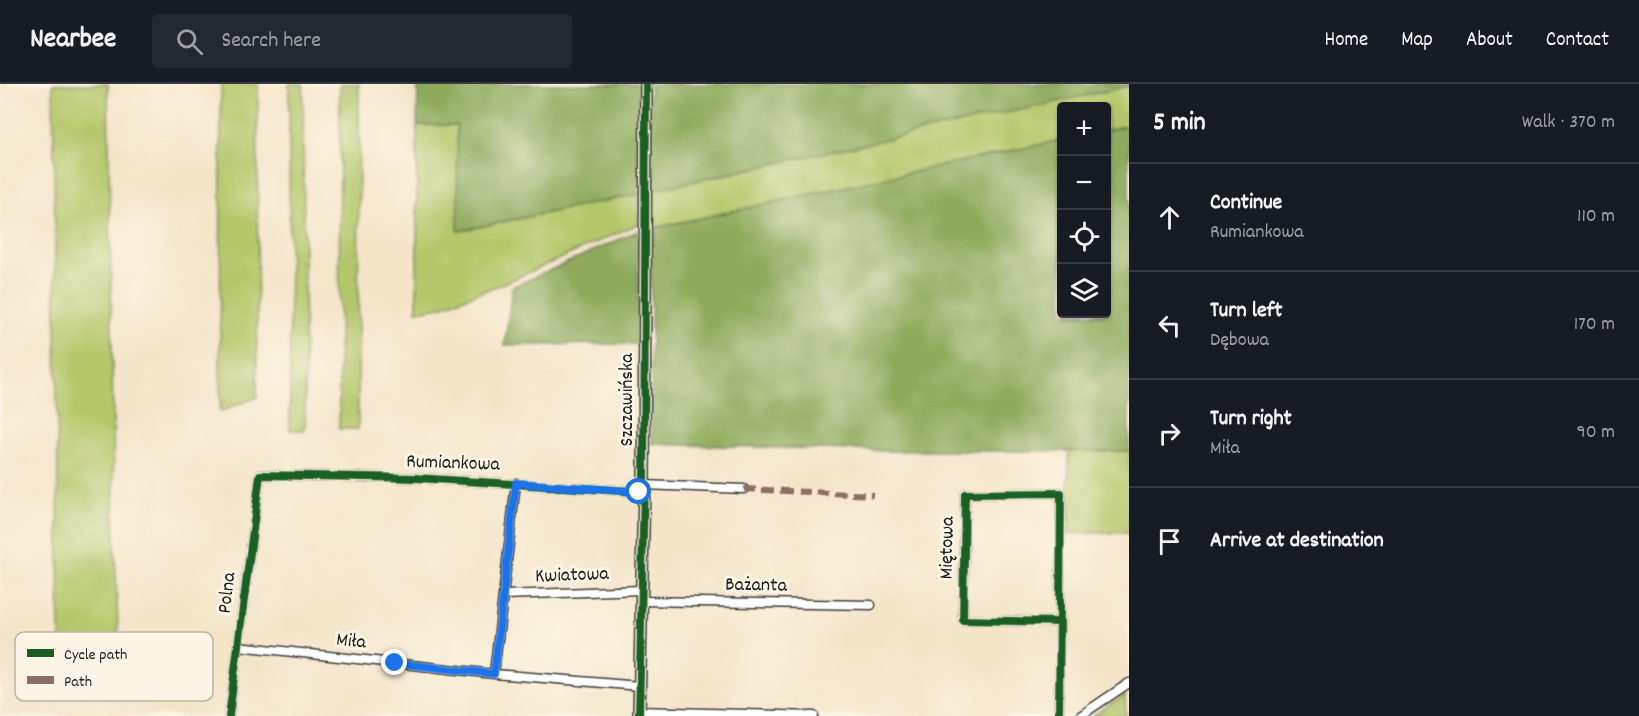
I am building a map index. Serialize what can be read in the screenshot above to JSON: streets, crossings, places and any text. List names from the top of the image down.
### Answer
{
  "streets": {
    "street": [
      "Szczawińska",
      "Rumiankowa",
      "Miętowa",
      "Kwiatowa",
      "Bażanta",
      "Polna",
      "Miła"
    ]
  },
  "crossings": [
    ["Szczawińska", "Rumiankowa"],
    ["Szczawińska", "Kwiatowa"],
    ["Szczawińska", "Bażanta"],
    ["Szczawińska", "Miła"],
    ["Rumiankowa", "Polna"],
    ["Kwiatowa", "Bażanta"],
    ["Polna", "Miła"]
  ],
  "legend": ["Cycle path", "Path"],
  "page": {
    "header": "Nearbee",
    "search": "Search here",
    "nav": [
      "Home",
      "Map",
      "About",
      "Contact"
    ],
    "heading": ["5 min", "Walk · 370 m"],
    "map_buttons": ["+", "−"],
    "list": [
      ["Continue", "Rumiankowa", "110 m"],
      ["Turn left", "Dębowa", "170 m"],
      ["Turn right", "Miła", "90 m"],
      "Arrive at destination"
    ]
  }
}
